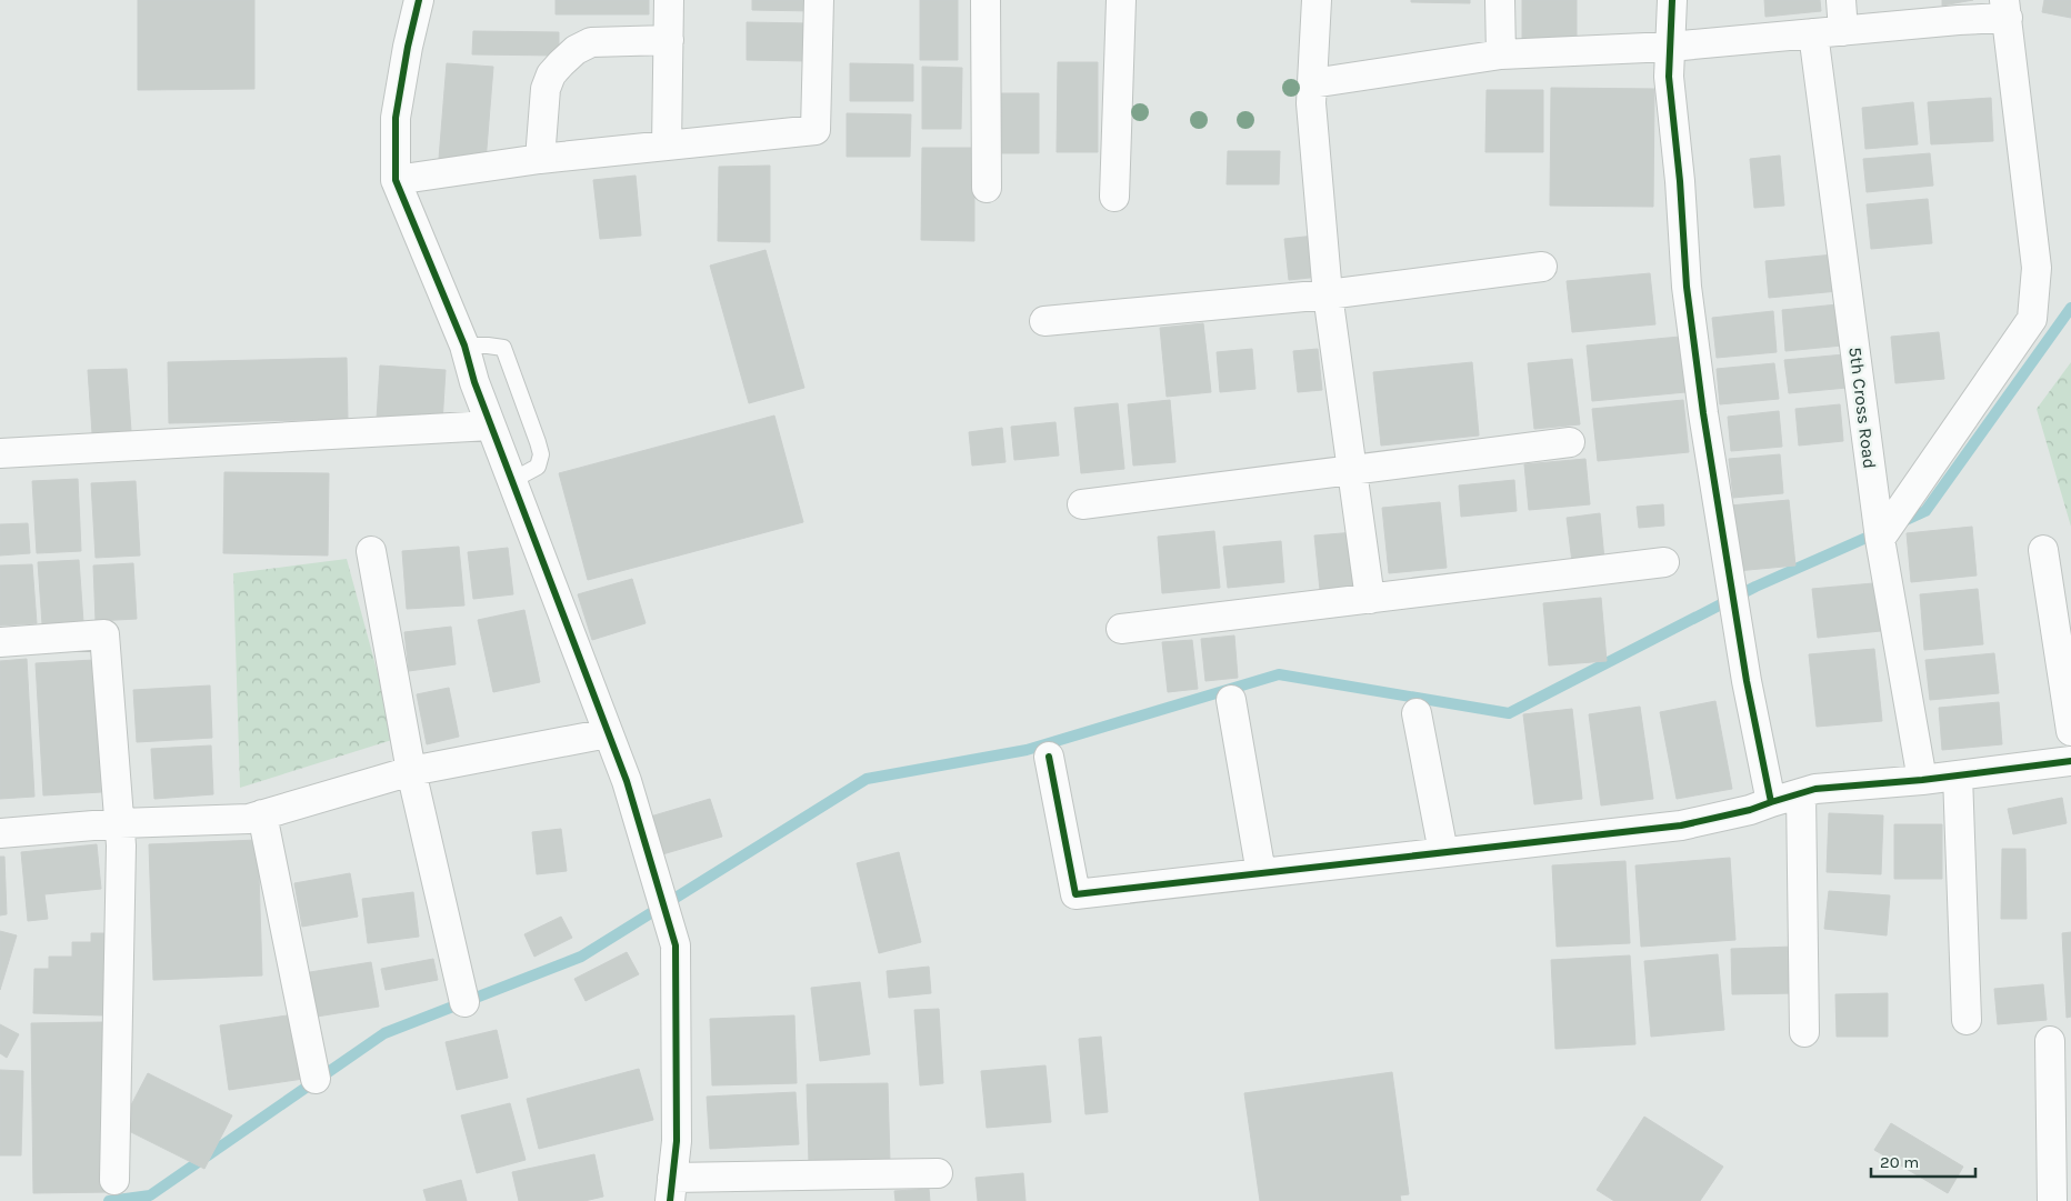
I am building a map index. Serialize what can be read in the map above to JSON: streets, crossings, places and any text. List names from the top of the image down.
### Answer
{
  "streets": {
    "street": ["5th Cross Road"]
  },
  "scale_bar": "20 m"
}
